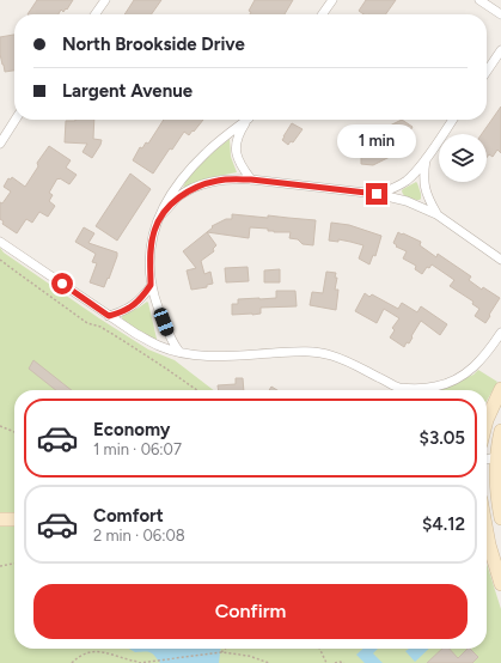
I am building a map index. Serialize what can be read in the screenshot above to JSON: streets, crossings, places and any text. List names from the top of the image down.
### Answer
{
  "page": {
    "banner": ["North Brookside Drive", "Largent Avenue"],
    "bubble": "1 min",
    "list": [
      {
        "name": "Economy",
        "note": "1 min · 06:07",
        "value": "$3.05"
      },
      {
        "name": "Comfort",
        "note": "2 min · 06:08",
        "value": "$4.12"
      }
    ],
    "buttons": "Confirm"
  }
}
